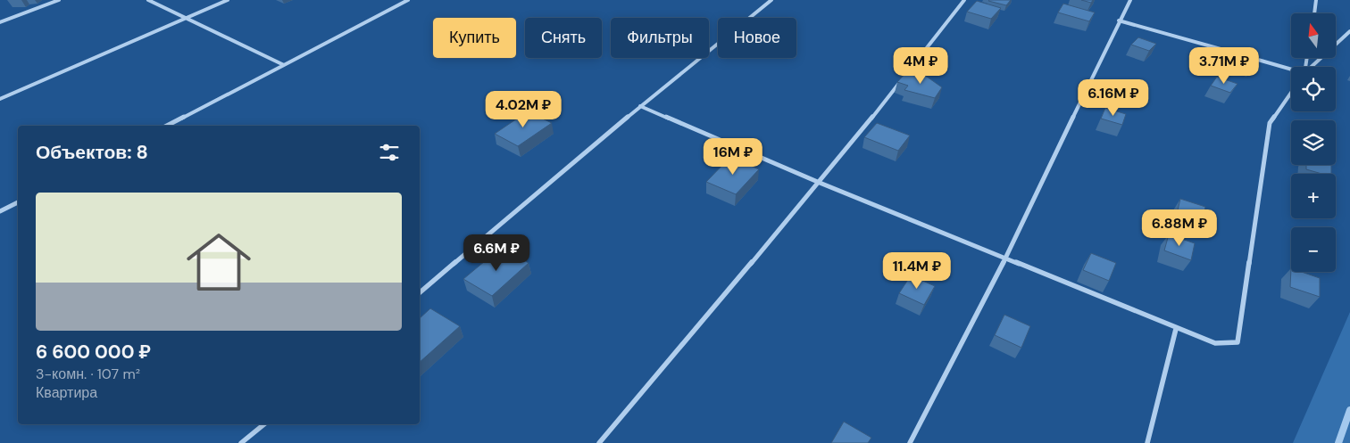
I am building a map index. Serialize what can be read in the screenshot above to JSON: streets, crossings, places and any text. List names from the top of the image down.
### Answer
{
  "north": "top",
  "page": {
    "map_buttons": ["+", "−"],
    "chip": [
      "Купить",
      "Снять",
      "Фильтры",
      "Новое"
    ],
    "price": [
      "4M ₽",
      "3.71M ₽",
      "6.16M ₽",
      "4.02M ₽",
      "16M ₽",
      "6.88M ₽",
      "6.6M ₽",
      "11.4M ₽"
    ],
    "heading": "Объектов: 8",
    "list": [
      {
        "name": "6 600 000 ₽",
        "note": "3-комн. · 107 m² · Квартира"
      }
    ]
  }
}
